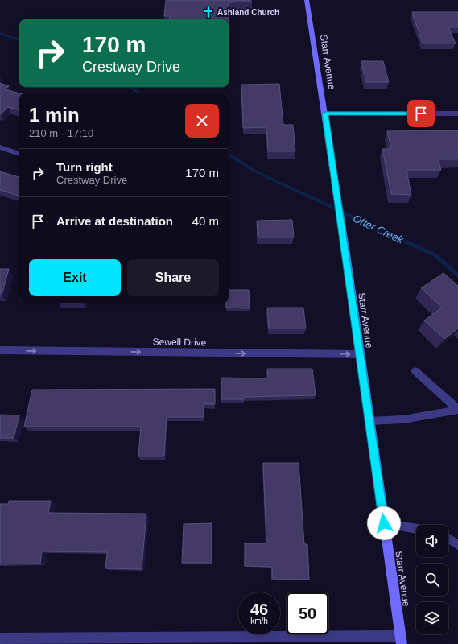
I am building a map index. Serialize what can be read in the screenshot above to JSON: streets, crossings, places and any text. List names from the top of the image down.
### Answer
{
  "streets": {
    "main road": ["Starr Avenue"],
    "street": ["Sewell Drive"]
  },
  "crossings": [
    ["Starr Avenue", "Sewell Drive"]
  ],
  "one_way": ["Sewell Drive"],
  "water": ["Otter Creek"],
  "places": {
    "church": ["Ashland Church"]
  },
  "page": {
    "turn": ["170 m", "Crestway Drive"],
    "heading": ["1 min", "210 m · 17:10"],
    "list": [
      {
        "name": "Turn right",
        "note": "Crestway Drive",
        "value": "170 m"
      },
      {
        "name": "Arrive at destination",
        "value": "40 m"
      }
    ],
    "buttons": ["Exit", "Share"],
    "speed": "46 km/h",
    "limit": "50"
  }
}
